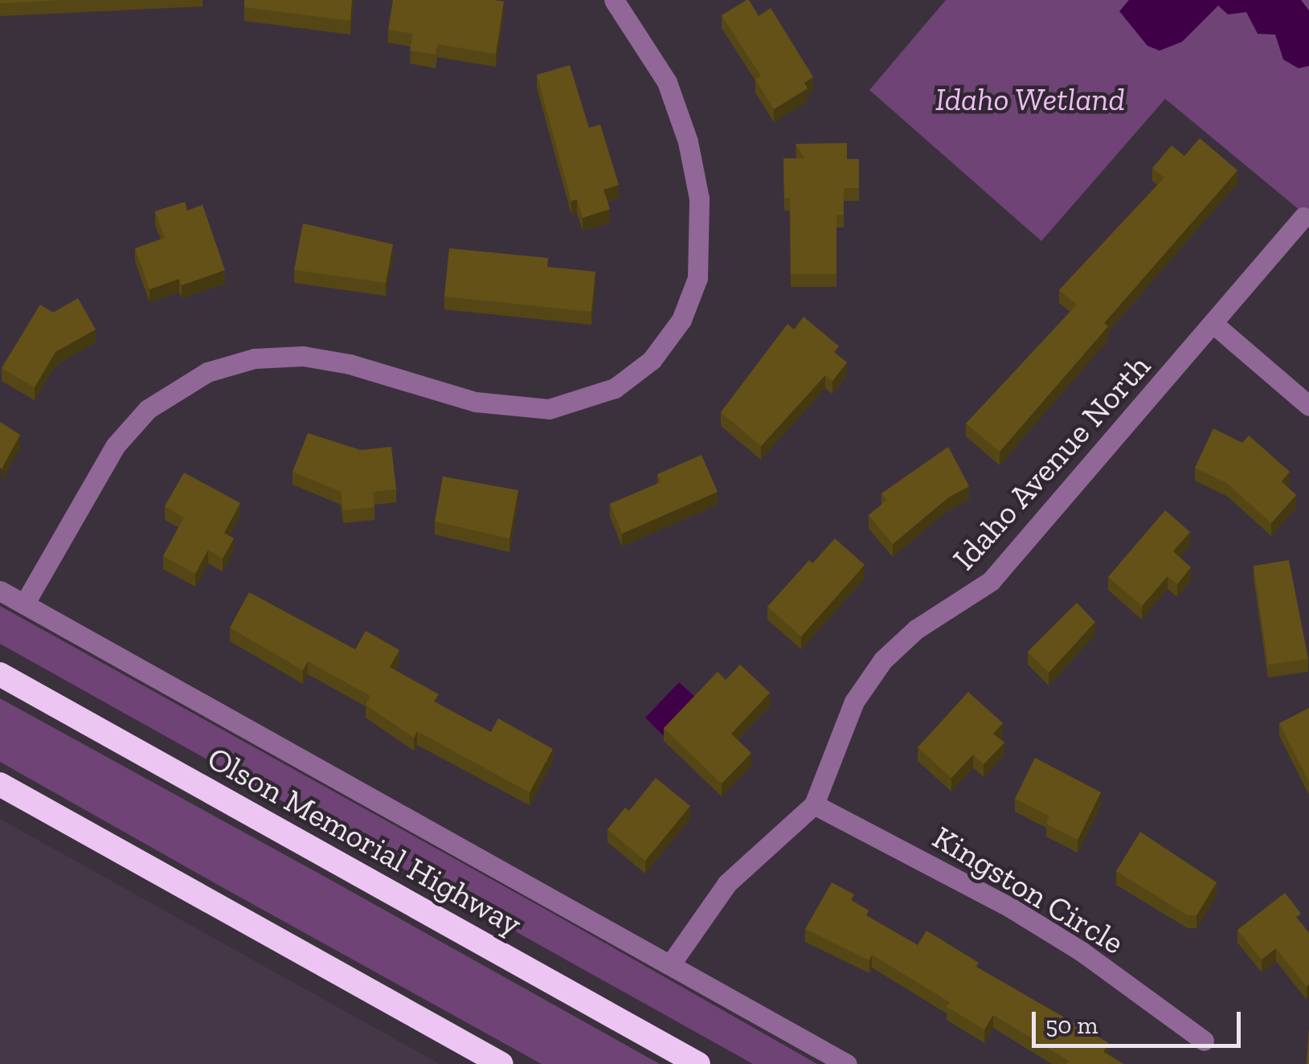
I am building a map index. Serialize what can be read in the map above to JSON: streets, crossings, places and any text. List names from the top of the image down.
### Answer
{
  "streets": {
    "highway": ["Olson Memorial Highway"],
    "street": ["Idaho Avenue North", "Kingston Circle"]
  },
  "crossings": [
    ["Idaho Avenue North", "Kingston Circle"]
  ],
  "parks": ["Idaho Wetland"],
  "scale_bar": "50 m"
}
